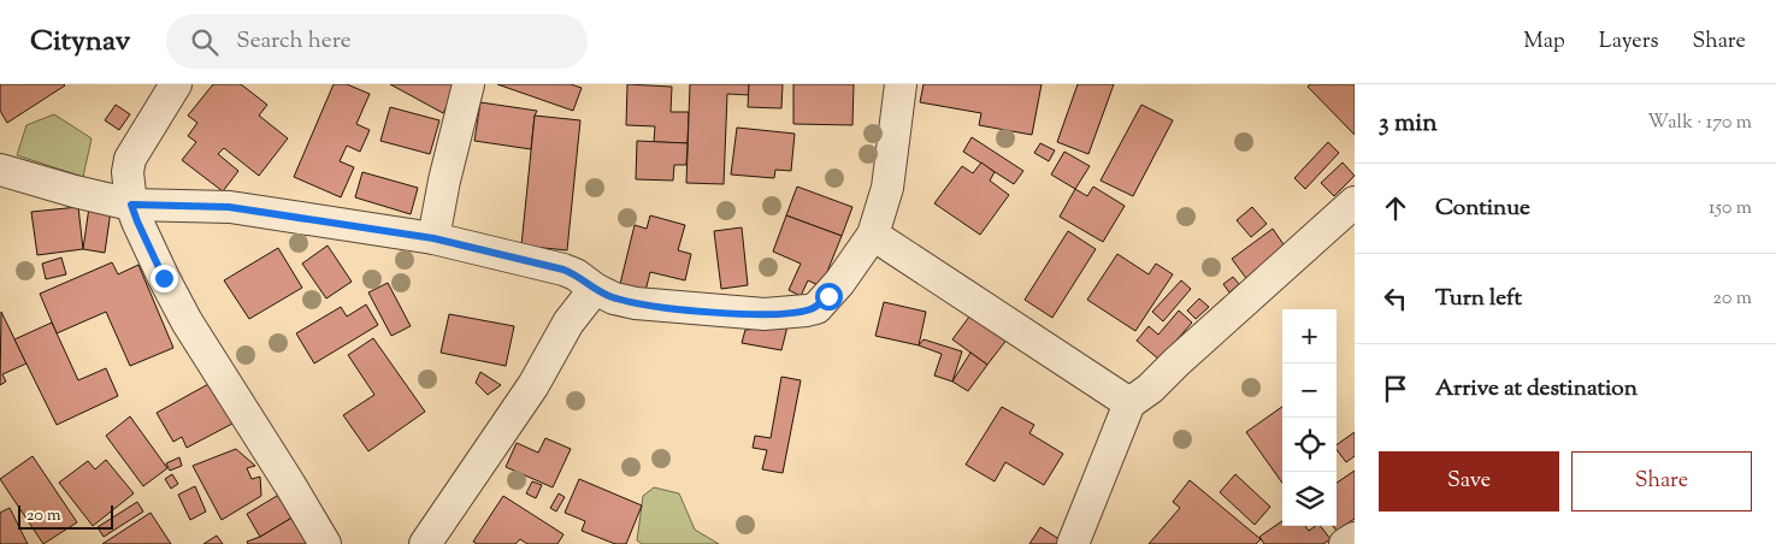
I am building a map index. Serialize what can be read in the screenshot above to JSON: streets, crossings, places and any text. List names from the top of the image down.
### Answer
{
  "scale_bar": "20 m",
  "page": {
    "header": "Citynav",
    "search": "Search here",
    "nav": ["Map", "Layers", "Share"],
    "heading": ["3 min", "Walk · 170 m"],
    "list": [
      ["Continue", "150 m"],
      ["Turn left", "20 m"],
      "Arrive at destination"
    ],
    "map_buttons": ["+", "−"],
    "buttons": ["Save", "Share"],
    "scale": "20 m"
  }
}
